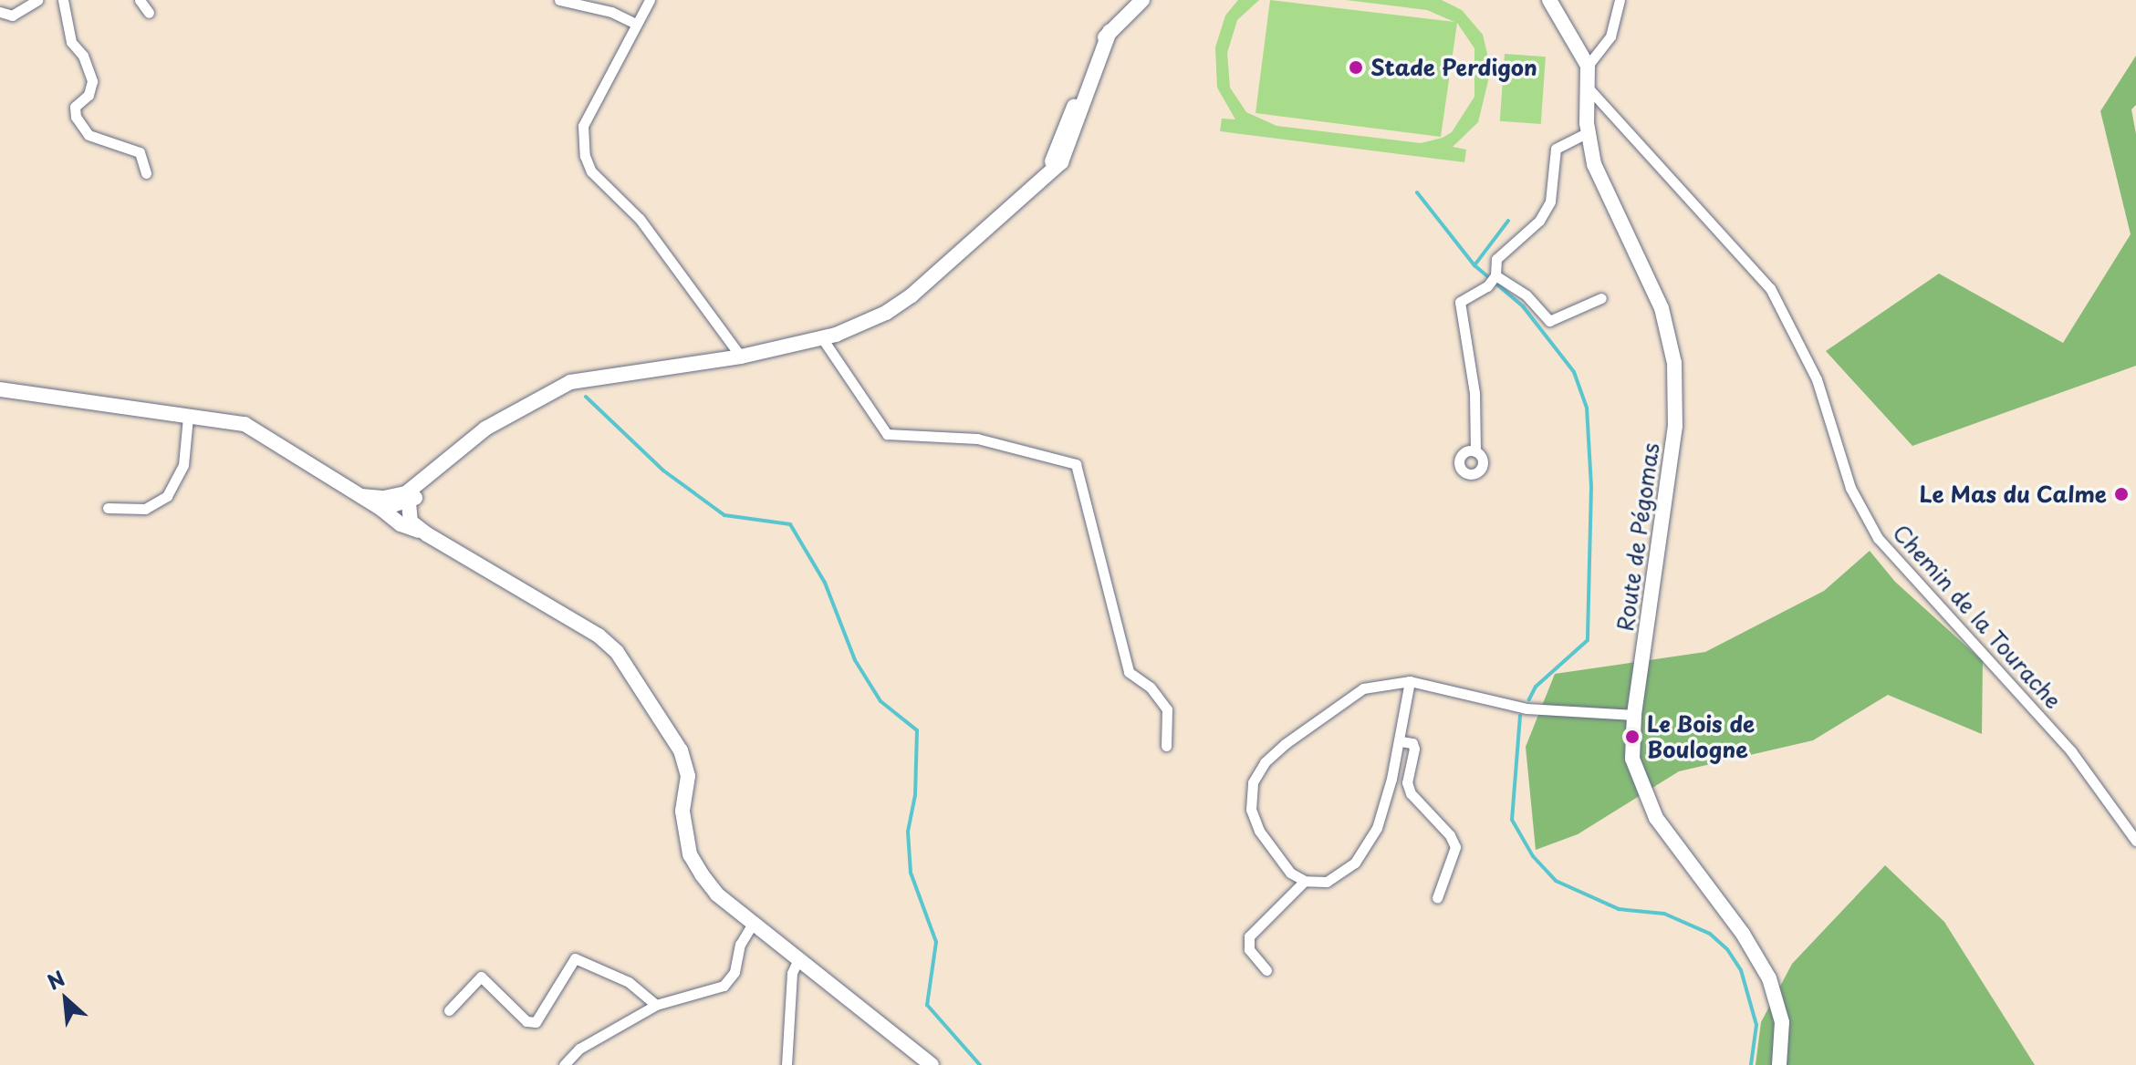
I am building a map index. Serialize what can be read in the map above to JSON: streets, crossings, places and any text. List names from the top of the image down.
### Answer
{
  "streets": {
    "main road": ["Route de Pégomas"],
    "street": ["Chemin de la Tourache"]
  },
  "crossings": [
    ["Route de Pégomas", "Chemin de la Tourache"]
  ],
  "places": ["Stade Perdigon", "Le Mas du Calme", "Le Bois de Boulogne"],
  "north": "top left"
}
